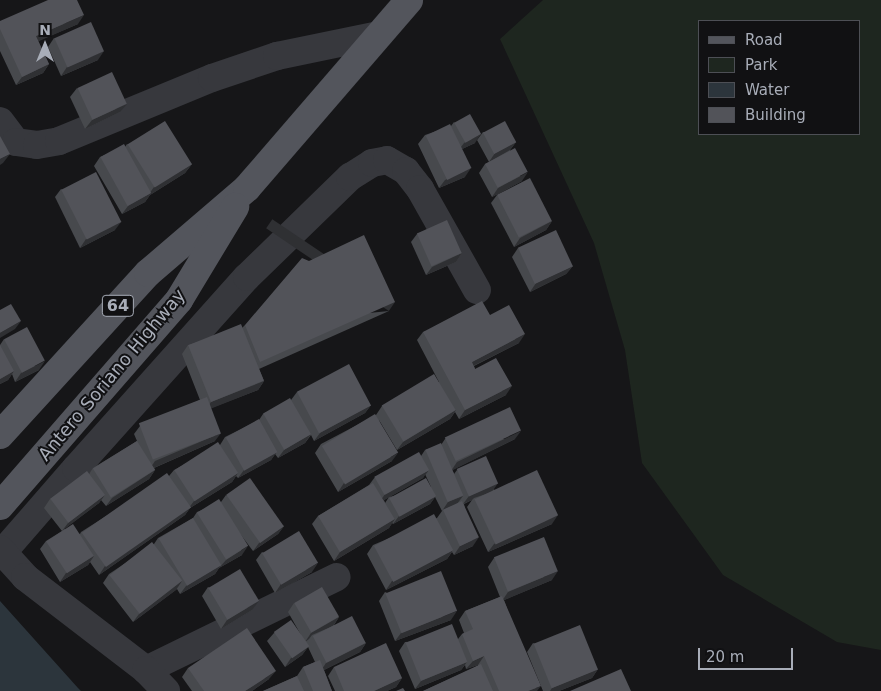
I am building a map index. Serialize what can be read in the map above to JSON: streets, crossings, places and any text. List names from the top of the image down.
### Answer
{
  "streets": {
    "main road": ["64", "Antero Soriano Highway"]
  },
  "legend": [
    "Road",
    "Park",
    "Water",
    "Building"
  ],
  "scale_bar": "20 m",
  "north": "top"
}
